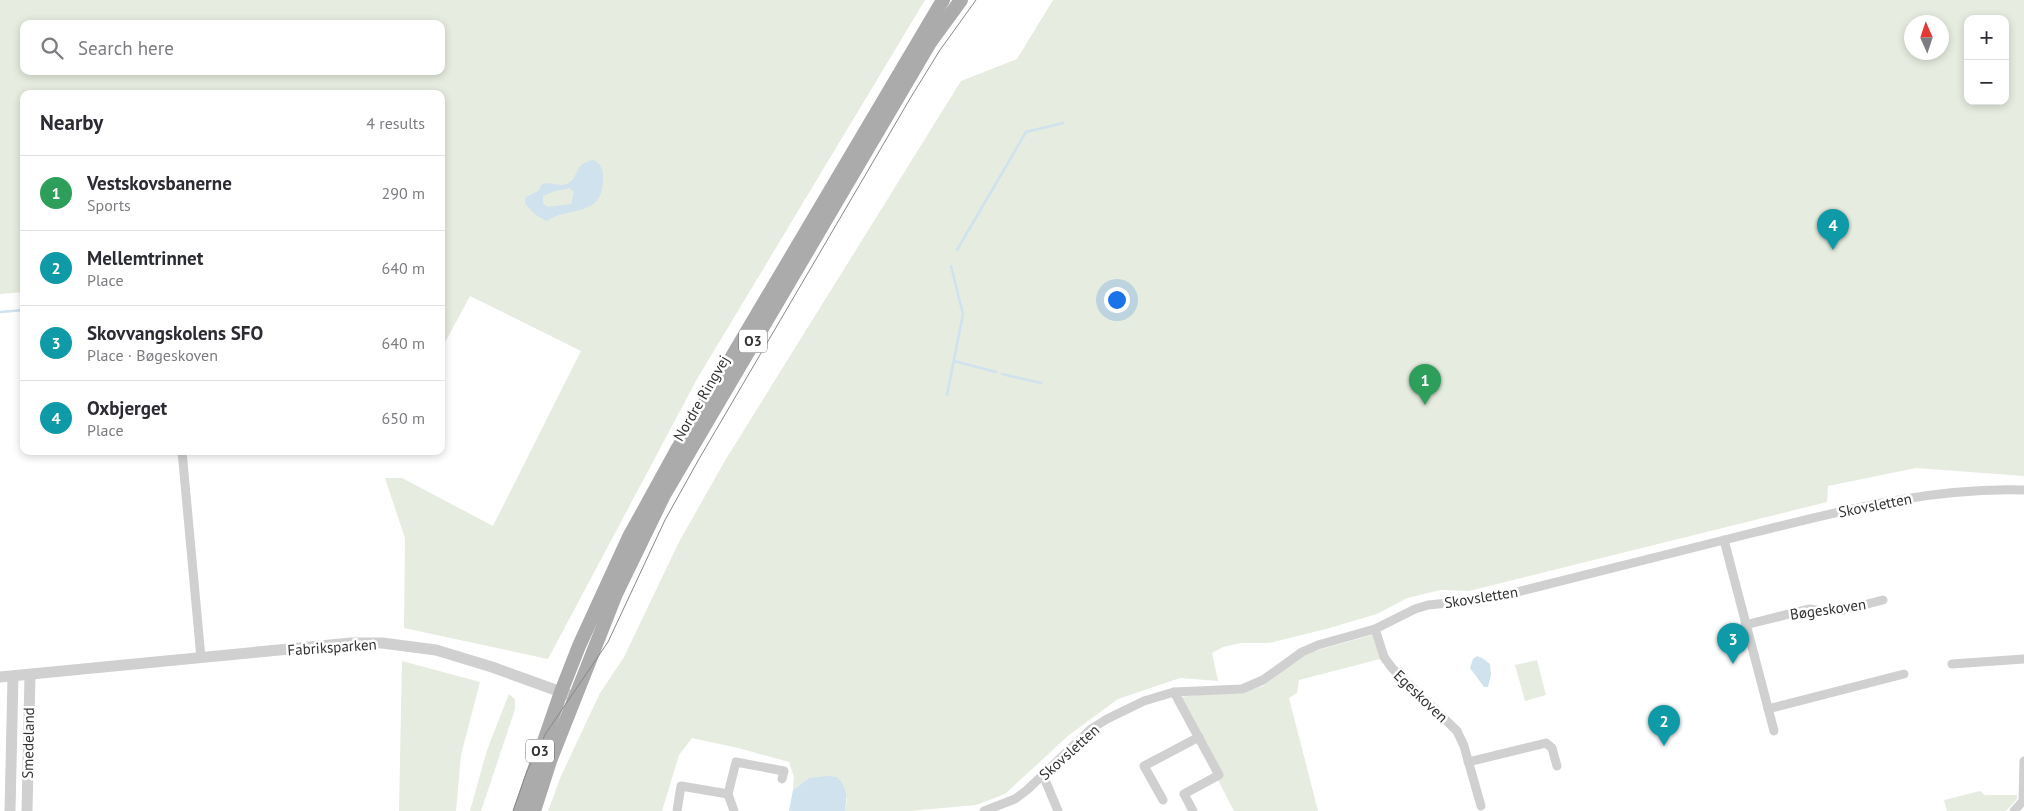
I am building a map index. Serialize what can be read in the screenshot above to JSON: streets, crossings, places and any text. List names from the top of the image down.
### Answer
{
  "streets": {
    "main road": ["O3", "Nordre Ringvej"],
    "street": [
      "Skovsletten",
      "Bøgeskoven",
      "Fabriksparken",
      "Egeskoven",
      "Smedeland"
    ]
  },
  "crossings": [
    ["Nordre Ringvej", "Fabriksparken"],
    ["Skovsletten", "Egeskoven"],
    ["Fabriksparken", "Smedeland"]
  ],
  "north": "top",
  "page": {
    "map_buttons": ["+", "−"],
    "search": "Search here",
    "heading": ["Nearby", "4 results"],
    "list": [
      {
        "mark": "1",
        "name": "Vestskovsbanerne",
        "note": "Sports",
        "value": "290 m"
      },
      {
        "mark": "2",
        "name": "Mellemtrinnet",
        "note": "Place",
        "value": "640 m"
      },
      {
        "mark": "3",
        "name": "Skovvangskolens SFO",
        "note": "Place · Bøgeskoven",
        "value": "640 m"
      },
      {
        "mark": "4",
        "name": "Oxbjerget",
        "note": "Place",
        "value": "650 m"
      }
    ],
    "pins": [
      "4",
      "1",
      "3",
      "2"
    ]
  }
}
